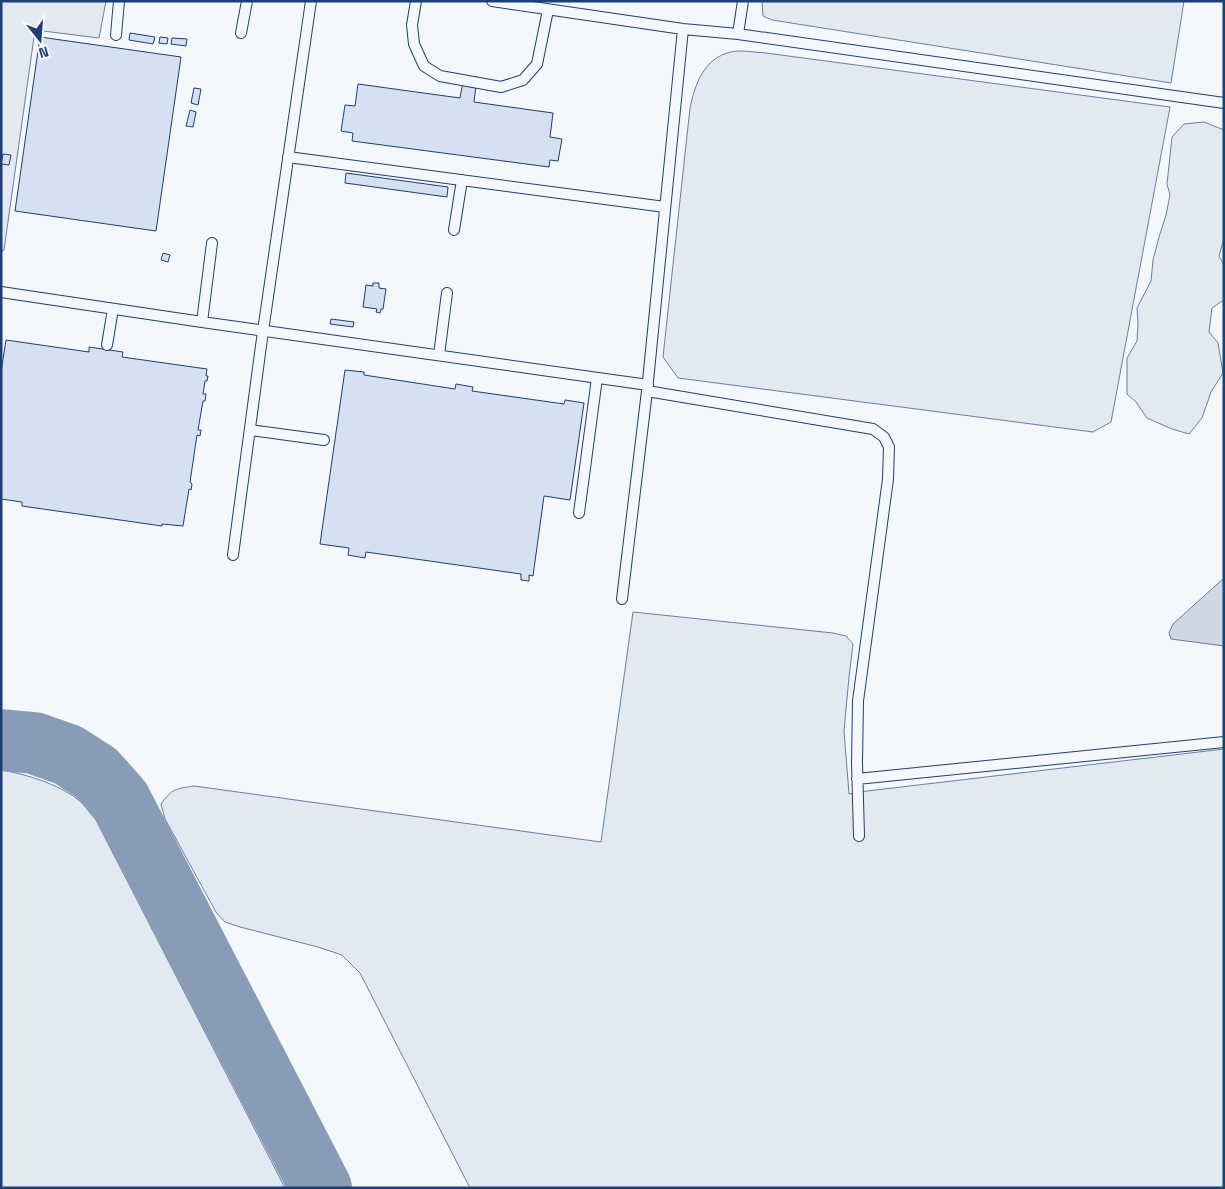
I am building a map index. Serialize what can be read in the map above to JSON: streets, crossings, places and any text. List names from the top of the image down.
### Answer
{
  "north": "bottom"
}
